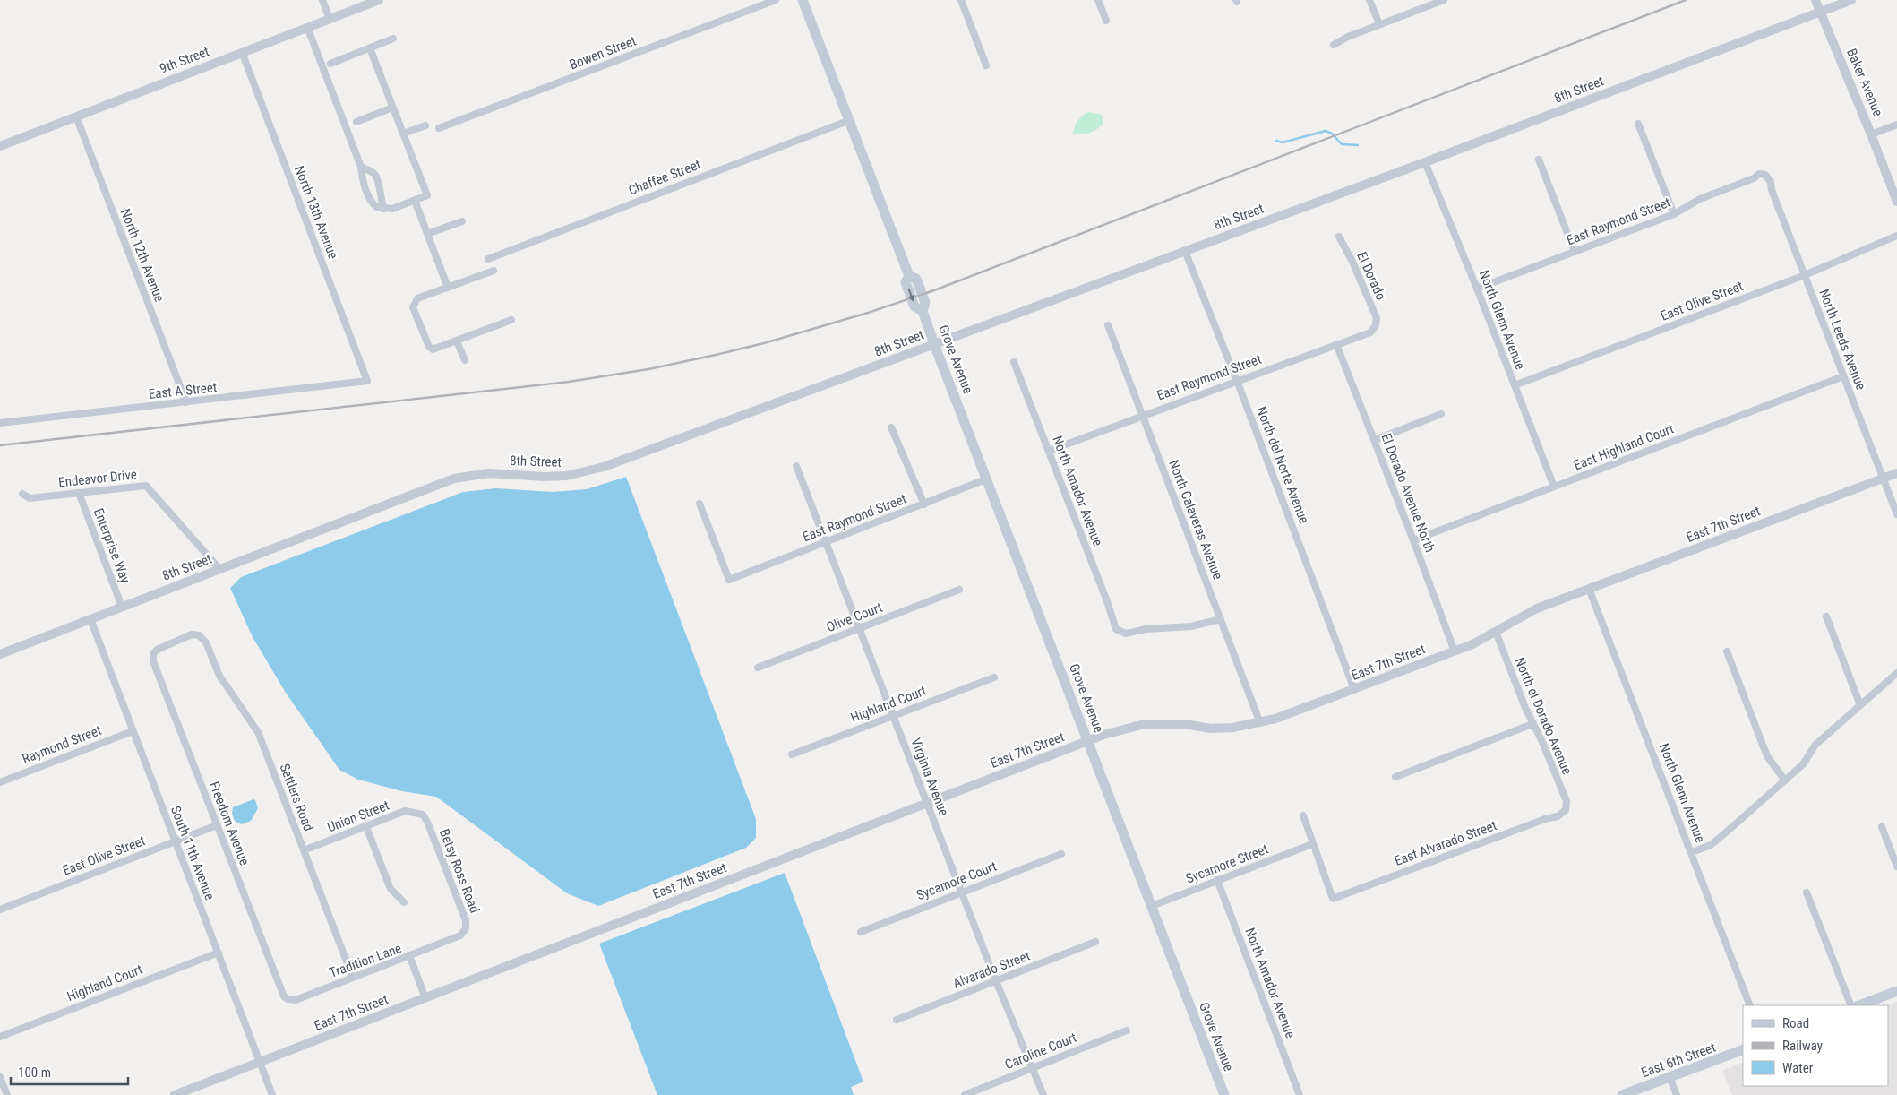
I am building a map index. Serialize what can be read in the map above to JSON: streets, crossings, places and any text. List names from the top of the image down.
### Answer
{
  "streets": {
    "main road": ["Grove Avenue", "East 6th Street"],
    "street": [
      "Bowen Street",
      "9th Street",
      "Baker Avenue",
      "8th Street",
      "Chaffee Street",
      "North 13th Avenue",
      "East Raymond Street",
      "North 12th Avenue",
      "El Dorado",
      "East Olive Street",
      "North Glenn Avenue",
      "North Leeds Avenue",
      "East A Street",
      "East Highland Court",
      "North del Norte Avenue",
      "Endeavor Drive",
      "North Amador Avenue",
      "El Dorado Avenue North",
      "North Calaveras Avenue",
      "East 7th Street",
      "Enterprise Way",
      "Olive Court",
      "Highland Court",
      "North el Dorado Avenue",
      "Raymond Street",
      "Virginia Avenue",
      "Settlers Road",
      "Union Street",
      "Freedom Avenue",
      "East Alvarado Street",
      "South 11th Avenue",
      "Sycamore Street",
      "Betsy Ross Road",
      "Sycamore Court",
      "Tradition Lane",
      "Alvarado Street",
      "Caroline Court"
    ]
  },
  "crossings": [
    ["9th Street", "North 13th Avenue"],
    ["9th Street", "North 12th Avenue"],
    ["Baker Avenue", "8th Street"],
    ["8th Street", "North Glenn Avenue"],
    ["8th Street", "Grove Avenue"],
    ["8th Street", "North del Norte Avenue"],
    ["8th Street", "Endeavor Drive"],
    ["8th Street", "Enterprise Way"],
    ["8th Street", "South 11th Avenue"],
    ["Chaffee Street", "Grove Avenue"],
    ["North 13th Avenue", "East A Street"],
    ["East Raymond Street", "El Dorado"],
    ["East Raymond Street", "North Glenn Avenue"],
    ["East Raymond Street", "North Leeds Avenue"],
    ["East Raymond Street", "Grove Avenue"],
    ["East Raymond Street", "North del Norte Avenue"],
    ["East Raymond Street", "North Amador Avenue"],
    ["East Raymond Street", "El Dorado Avenue North"],
    ["East Raymond Street", "North Calaveras Avenue"],
    ["East Raymond Street", "Virginia Avenue"],
    ["North 12th Avenue", "East A Street"],
    ["East Olive Street", "North Glenn Avenue"],
    ["East Olive Street", "North Leeds Avenue"],
    ["East Olive Street", "Freedom Avenue"],
    ["East Olive Street", "South 11th Avenue"],
    ["North Glenn Avenue", "East Highland Court"],
    ["North Glenn Avenue", "East 7th Street"],
    ["North Leeds Avenue", "East Highland Court"],
    ["North Leeds Avenue", "East 7th Street"],
    ["Grove Avenue", "East 7th Street"],
    ["Grove Avenue", "Sycamore Street"],
    ["East Highland Court", "El Dorado Avenue North"],
    ["North del Norte Avenue", "East 7th Street"],
    ["Endeavor Drive", "Enterprise Way"],
    ["North Amador Avenue", "North Calaveras Avenue"],
    ["North Amador Avenue", "Sycamore Street"],
    ["El Dorado Avenue North", "East 7th Street"],
    ["North Calaveras Avenue", "East 7th Street"],
    ["East 7th Street", "North el Dorado Avenue"],
    ["East 7th Street", "Virginia Avenue"],
    ["East 7th Street", "South 11th Avenue"],
    ["East 7th Street", "Tradition Lane"],
    ["Olive Court", "Virginia Avenue"],
    ["Highland Court", "Virginia Avenue"],
    ["Highland Court", "South 11th Avenue"],
    ["North el Dorado Avenue", "East Alvarado Street"],
    ["Raymond Street", "South 11th Avenue"],
    ["Virginia Avenue", "Sycamore Court"],
    ["Virginia Avenue", "Alvarado Street"],
    ["Virginia Avenue", "Caroline Court"],
    ["Settlers Road", "Union Street"],
    ["Settlers Road", "Freedom Avenue"],
    ["Settlers Road", "Tradition Lane"],
    ["Union Street", "Betsy Ross Road"],
    ["Freedom Avenue", "Tradition Lane"],
    ["East Alvarado Street", "Sycamore Street"],
    ["Betsy Ross Road", "Tradition Lane"]
  ],
  "legend": ["Road", "Railway", "Water"],
  "scale_bar": "100 m"
}
